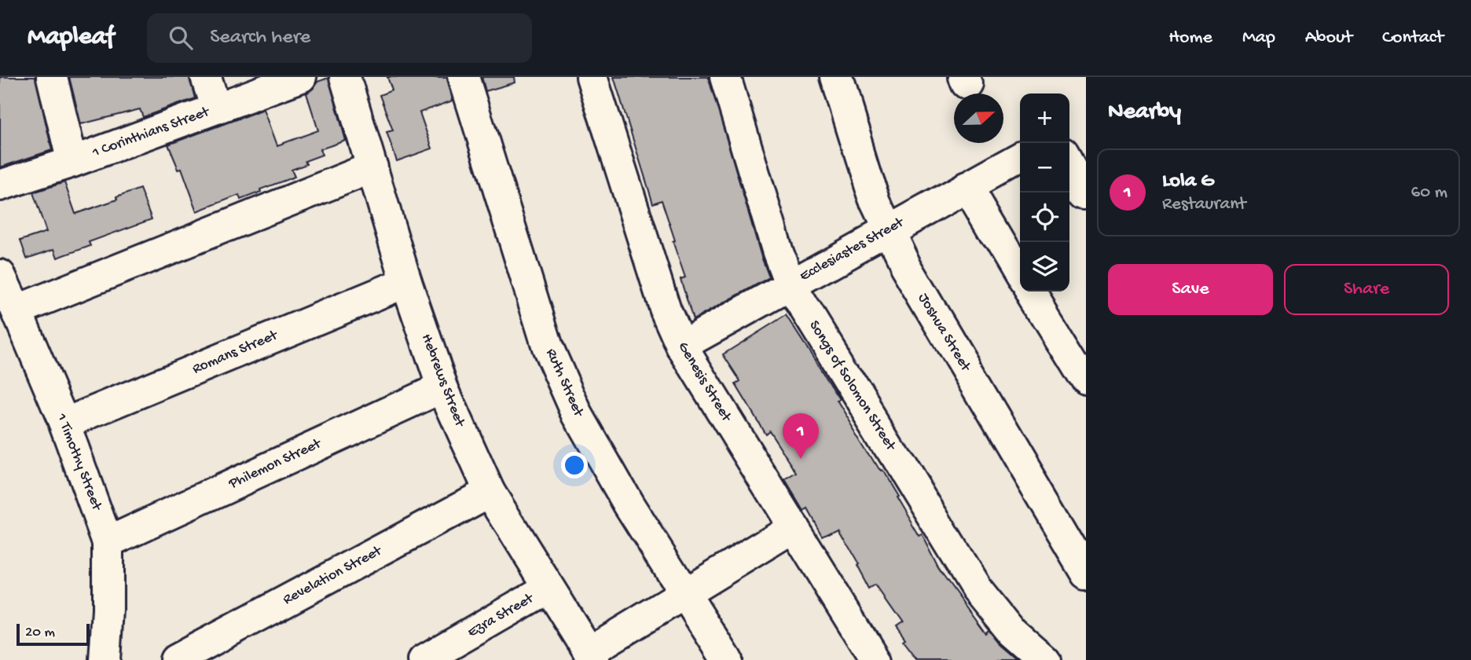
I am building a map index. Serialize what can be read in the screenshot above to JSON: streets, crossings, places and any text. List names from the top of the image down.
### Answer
{
  "streets": {
    "street": [
      "1 Corinthians Street",
      "Ecclesiastes Street",
      "Joshua Street",
      "Romans Street",
      "Hebrews Street",
      "Genesis Street",
      "Ruth Street",
      "Songs of Solomon Street",
      "1 Timothy Street",
      "Philemon Street",
      "Revelation Street",
      "Ezra Street"
    ]
  },
  "crossings": [
    ["Ecclesiastes Street", "Joshua Street"],
    ["Ecclesiastes Street", "Genesis Street"],
    ["Ecclesiastes Street", "Songs of Solomon Street"],
    ["Romans Street", "Hebrews Street"],
    ["Romans Street", "1 Timothy Street"],
    ["Hebrews Street", "Philemon Street"],
    ["Hebrews Street", "Revelation Street"],
    ["Hebrews Street", "Ezra Street"],
    ["1 Timothy Street", "Philemon Street"]
  ],
  "scale_bar": "20 m",
  "north": "right",
  "page": {
    "header": "Mapleaf",
    "search": "Search here",
    "nav": [
      "Home",
      "Map",
      "About",
      "Contact"
    ],
    "heading": "Nearby",
    "map_buttons": ["+", "−"],
    "list": [
      {
        "mark": "1",
        "name": "Lola G",
        "note": "Restaurant",
        "value": "60 m"
      }
    ],
    "buttons": ["Save", "Share"],
    "pins": "1",
    "scale": "20 m"
  }
}
